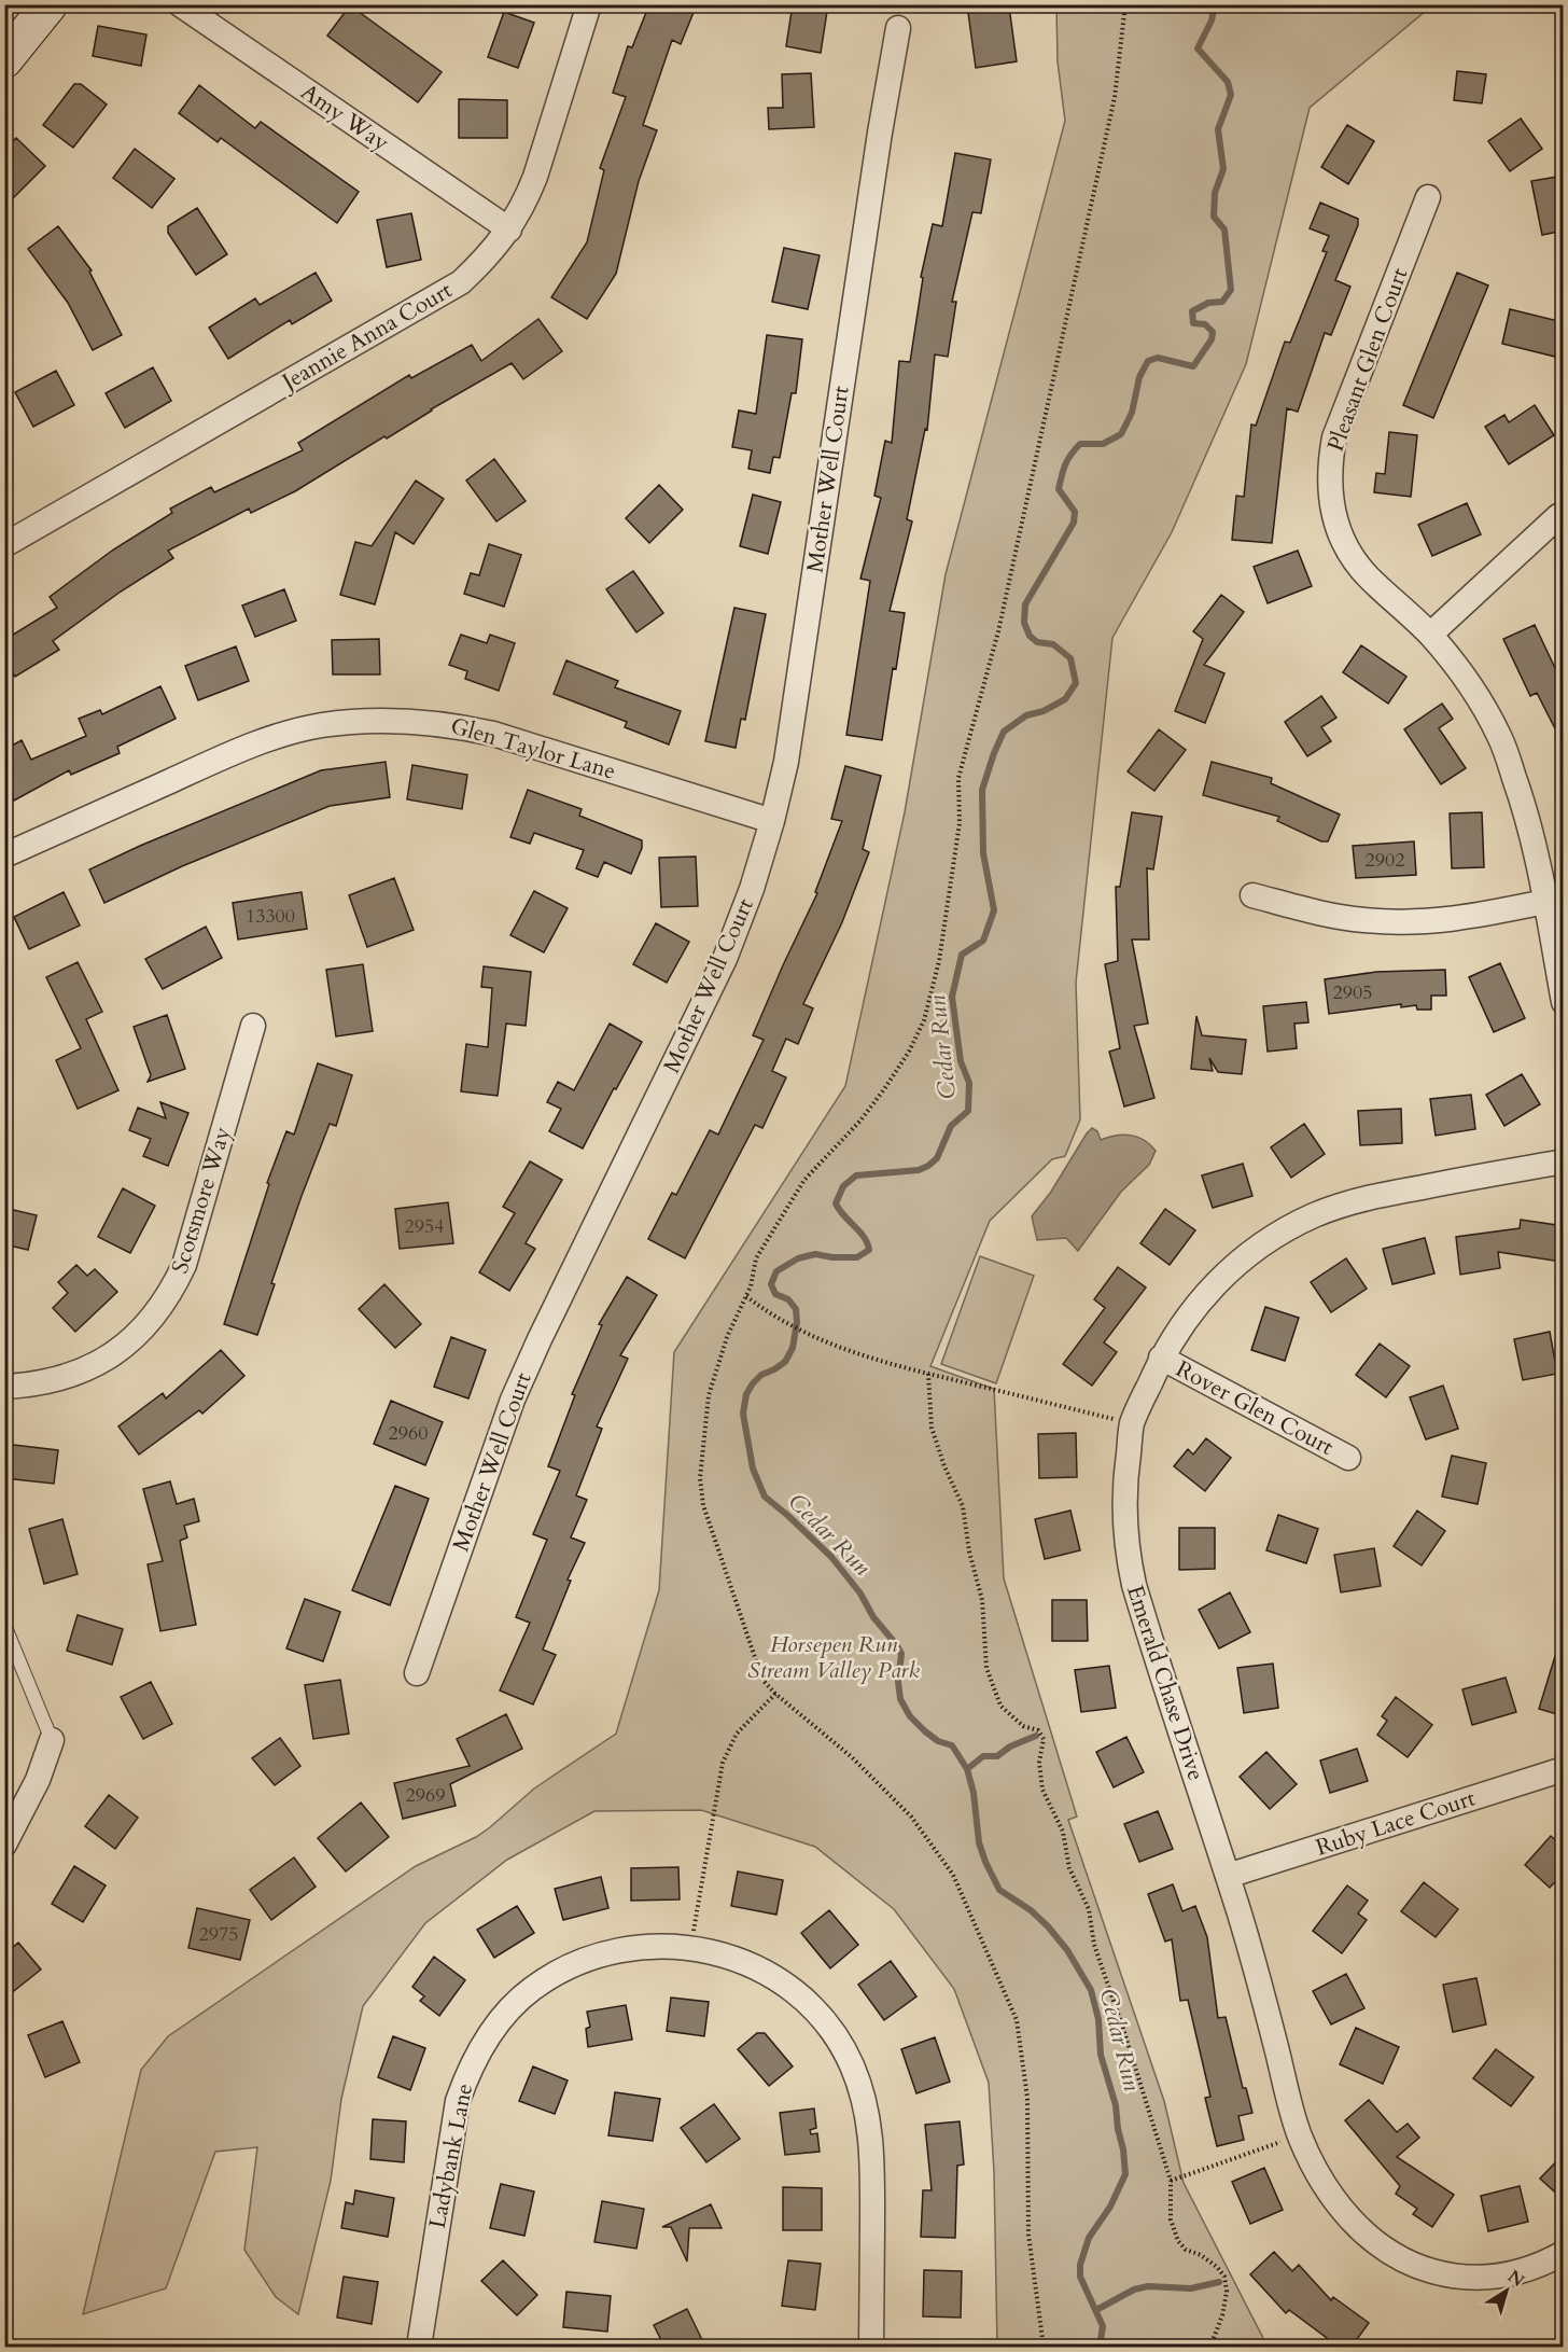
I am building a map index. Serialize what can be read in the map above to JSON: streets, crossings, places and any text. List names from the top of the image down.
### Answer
{
  "streets": {
    "street": [
      "Amy Way",
      "Jeannie Anna Court",
      "Pleasant Glen Court",
      "Mother Well Court",
      "Glen Taylor Lane",
      "Scotsmore Way",
      "Rover Glen Court",
      "Emerald Chase Drive",
      "Ruby Lace Court",
      "Ladybank Lane"
    ]
  },
  "crossings": [
    ["Amy Way", "Jeannie Anna Court"],
    ["Mother Well Court", "Glen Taylor Lane"],
    ["Rover Glen Court", "Emerald Chase Drive"],
    ["Emerald Chase Drive", "Ruby Lace Court"]
  ],
  "water": ["Cedar Run"],
  "parks": ["Horsepen Run Stream Valley Park"],
  "house_numbers": [
    "2902",
    "13300",
    "2905",
    "2954",
    "2960",
    "2969",
    "2975"
  ],
  "north": "top right"
}
